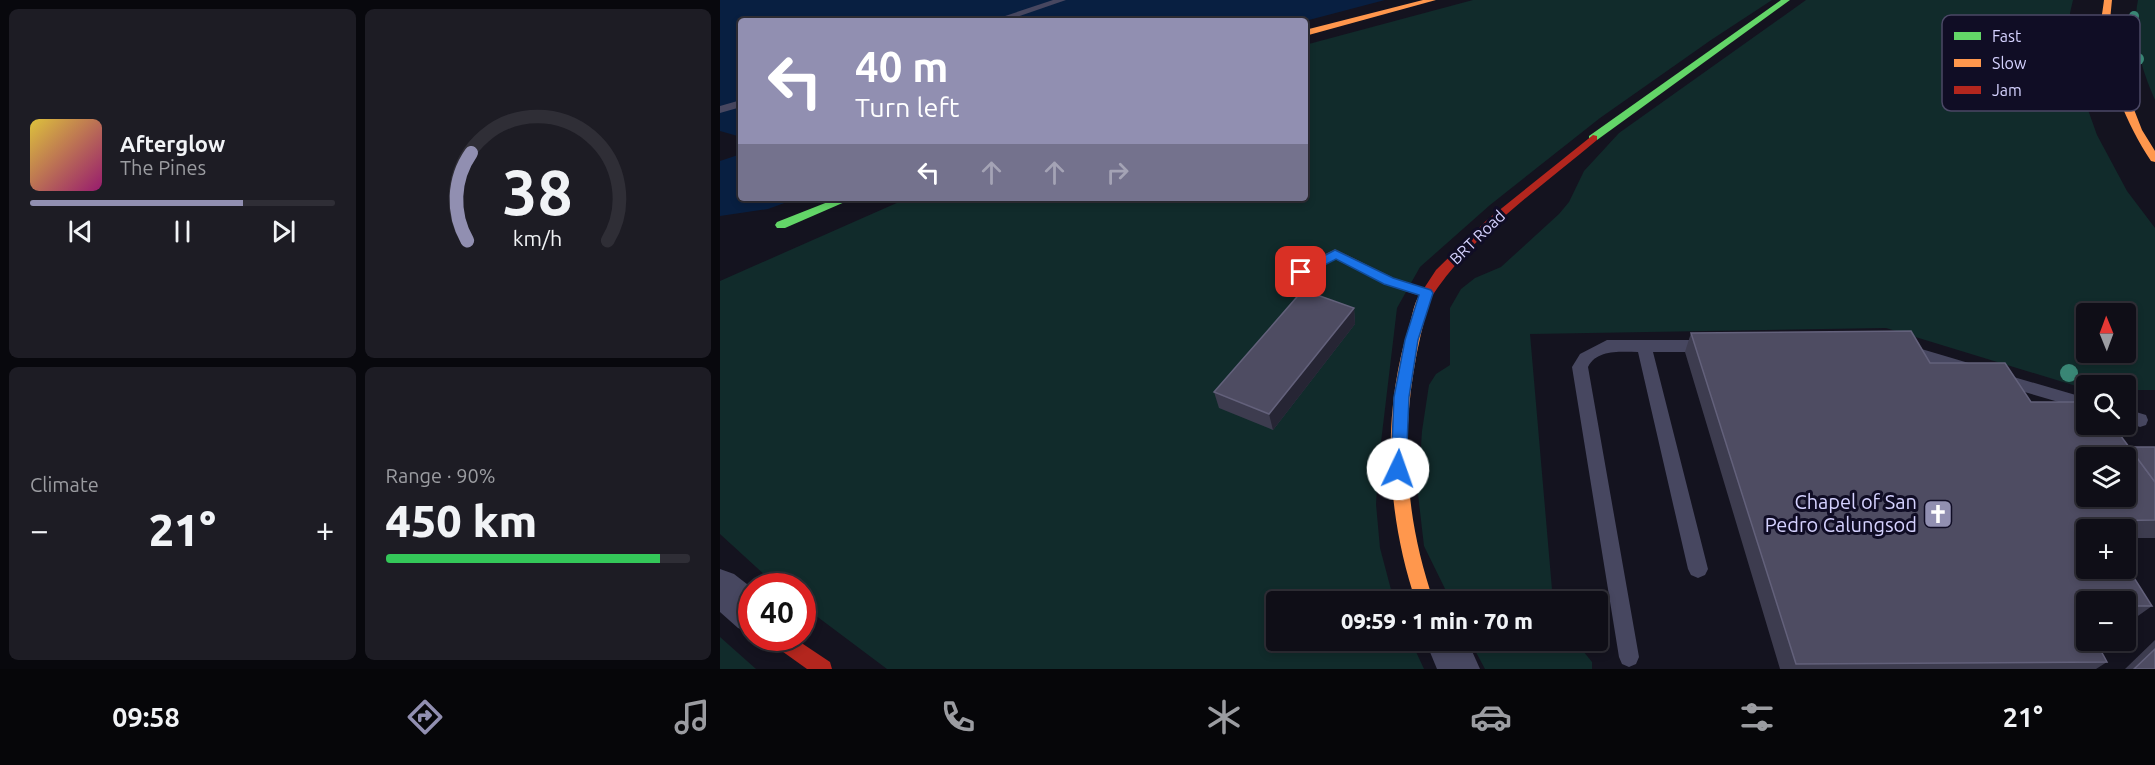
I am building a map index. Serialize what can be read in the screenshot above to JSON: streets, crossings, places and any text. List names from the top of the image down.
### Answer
{
  "streets": {
    "street": ["BRT Road"]
  },
  "places": {
    "church": ["Chapel of San Pedro Calungsod"]
  },
  "legend": ["Fast", "Slow", "Jam"],
  "north": "top",
  "page": {
    "turn": ["40 m", "Turn left"],
    "song": ["Afterglow", "The Pines"],
    "map_buttons": ["+", "−"],
    "tile": [
      "Climate",
      ["Range · 90%", "450 km"]
    ],
    "heat": ["−", "21°", "+"],
    "limit": "40",
    "trip": "09:59 · 1 min · 70 m",
    "tabs": ["09:58", "21°"],
    "gauge": ["38", "km/h"]
  }
}
